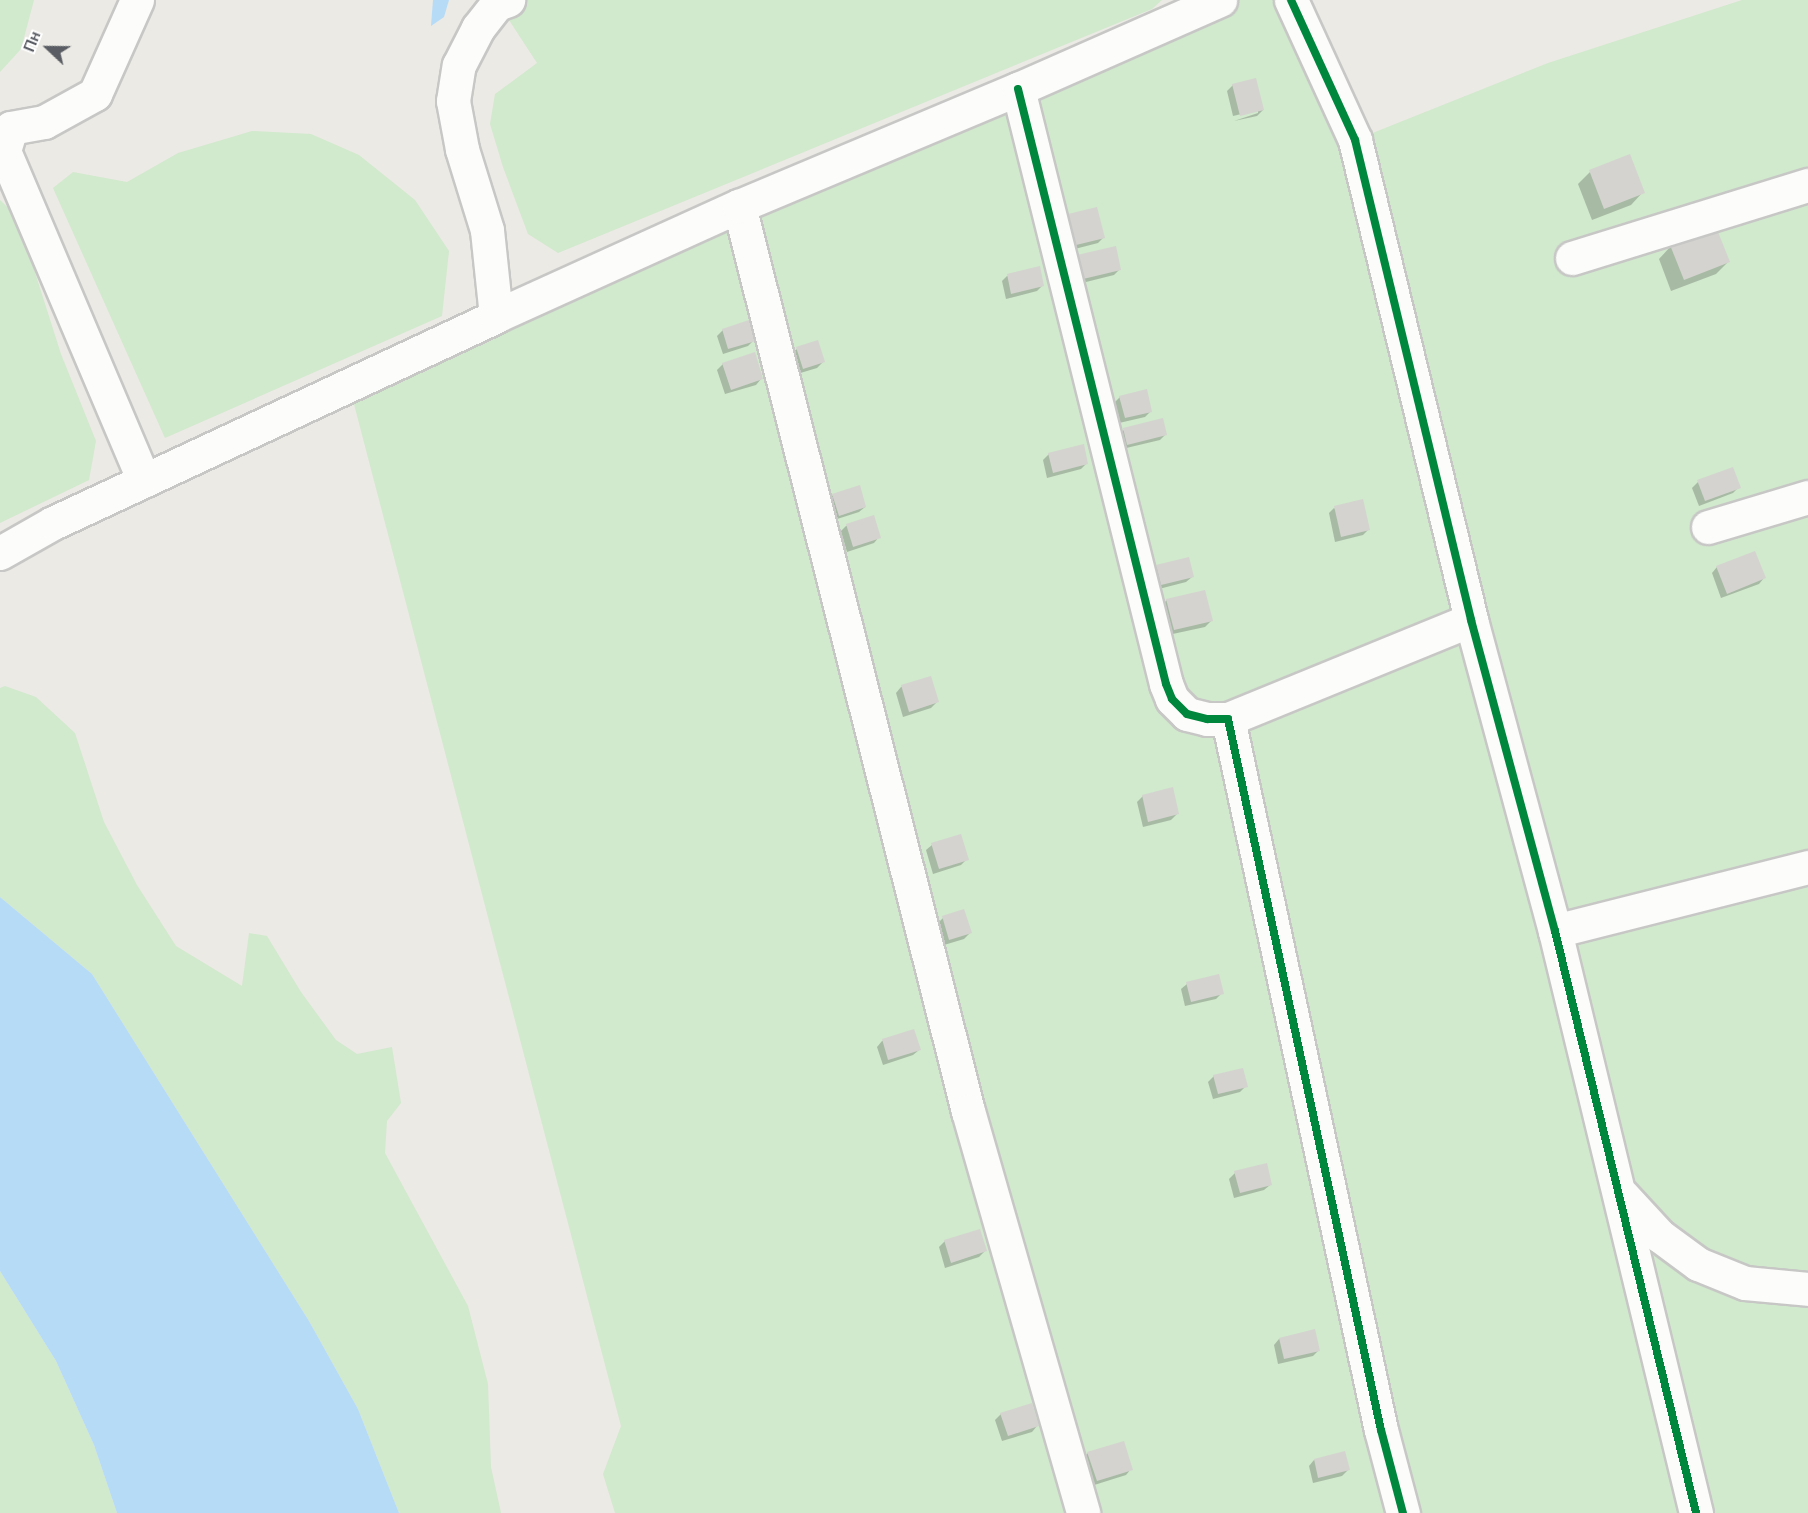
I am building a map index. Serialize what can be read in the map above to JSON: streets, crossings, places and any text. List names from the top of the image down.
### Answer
{
  "north": "left"
}
